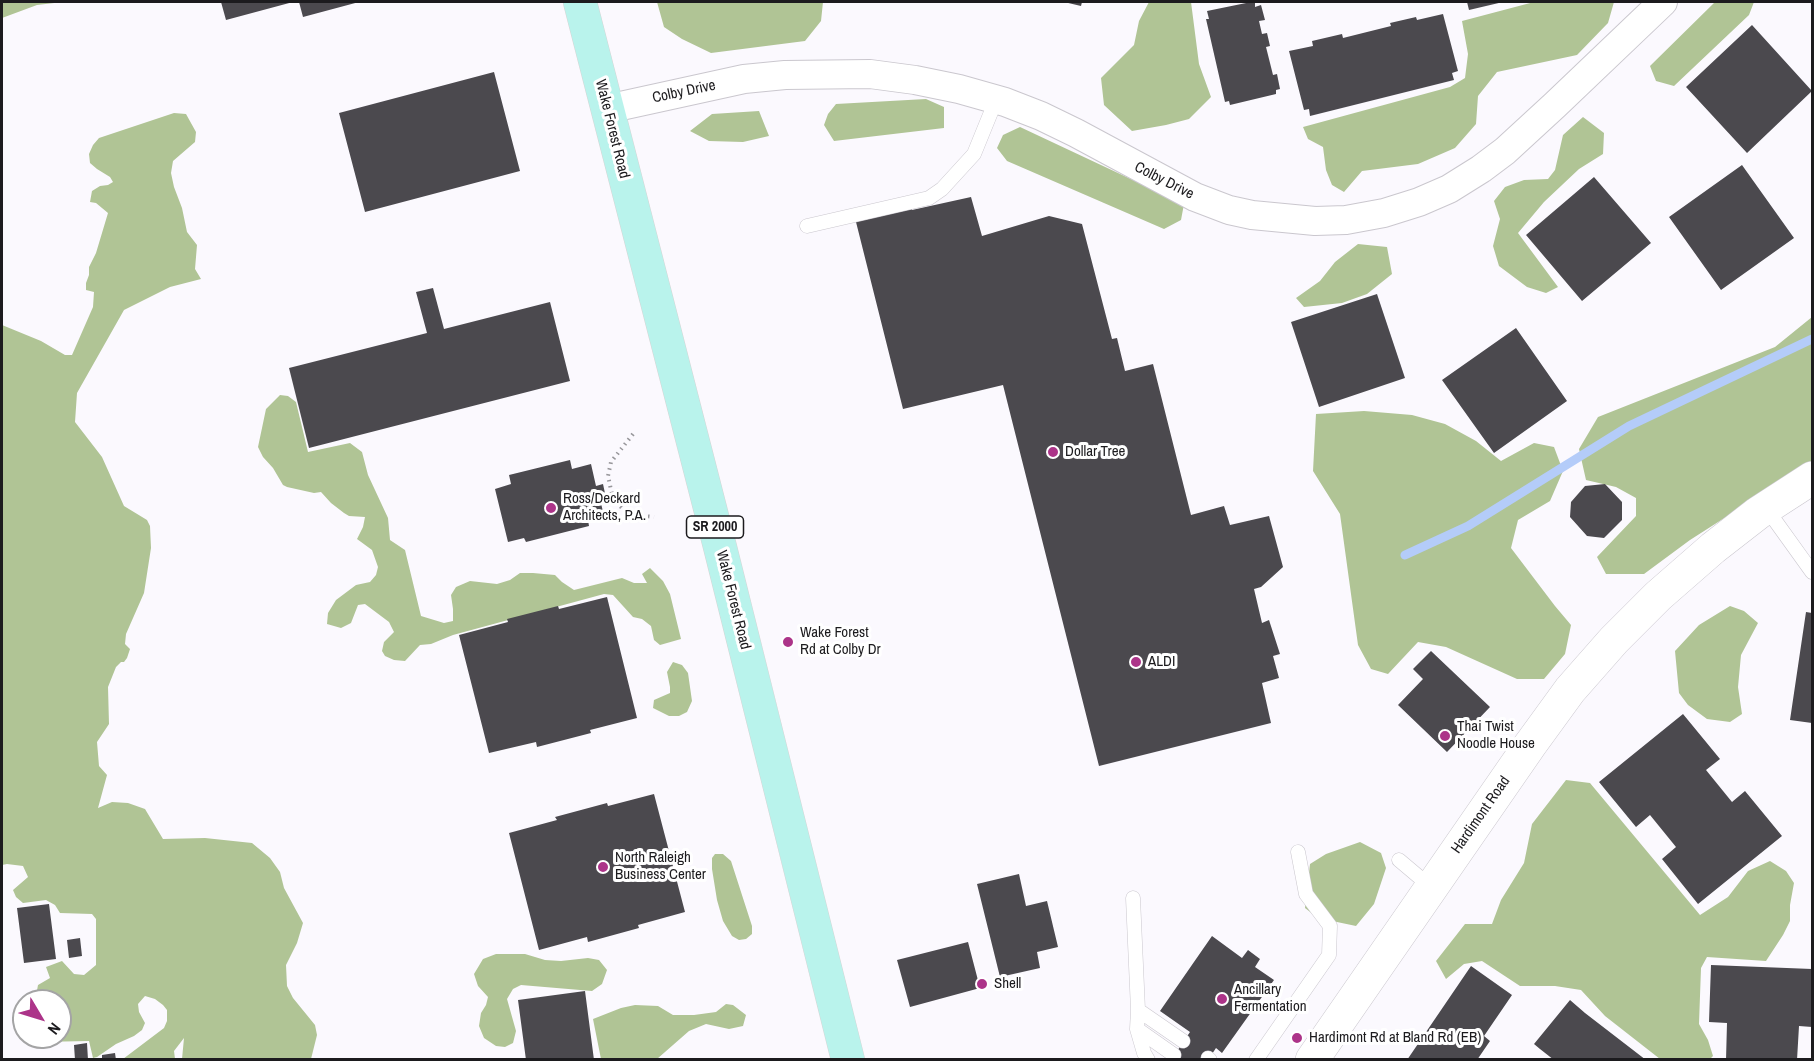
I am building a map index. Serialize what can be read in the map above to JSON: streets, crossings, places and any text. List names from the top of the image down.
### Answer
{
  "streets": {
    "main road": ["Wake Forest Road", "SR 2000"],
    "street": ["Colby Drive", "Hardimont Road"]
  },
  "crossings": [
    ["Colby Drive", "Wake Forest Road"]
  ],
  "places": [
    "Dollar Tree",
    "Ross/Deckard Architects, P.A.",
    "Wake Forest Rd at Colby Dr",
    "ALDI",
    "Thai Twist Noodle House",
    "North Raleigh Business Center",
    "Shell",
    "Ancillary Fermentation",
    "Hardimont Rd at Bland Rd (EB)"
  ],
  "north": "bottom right"
}
